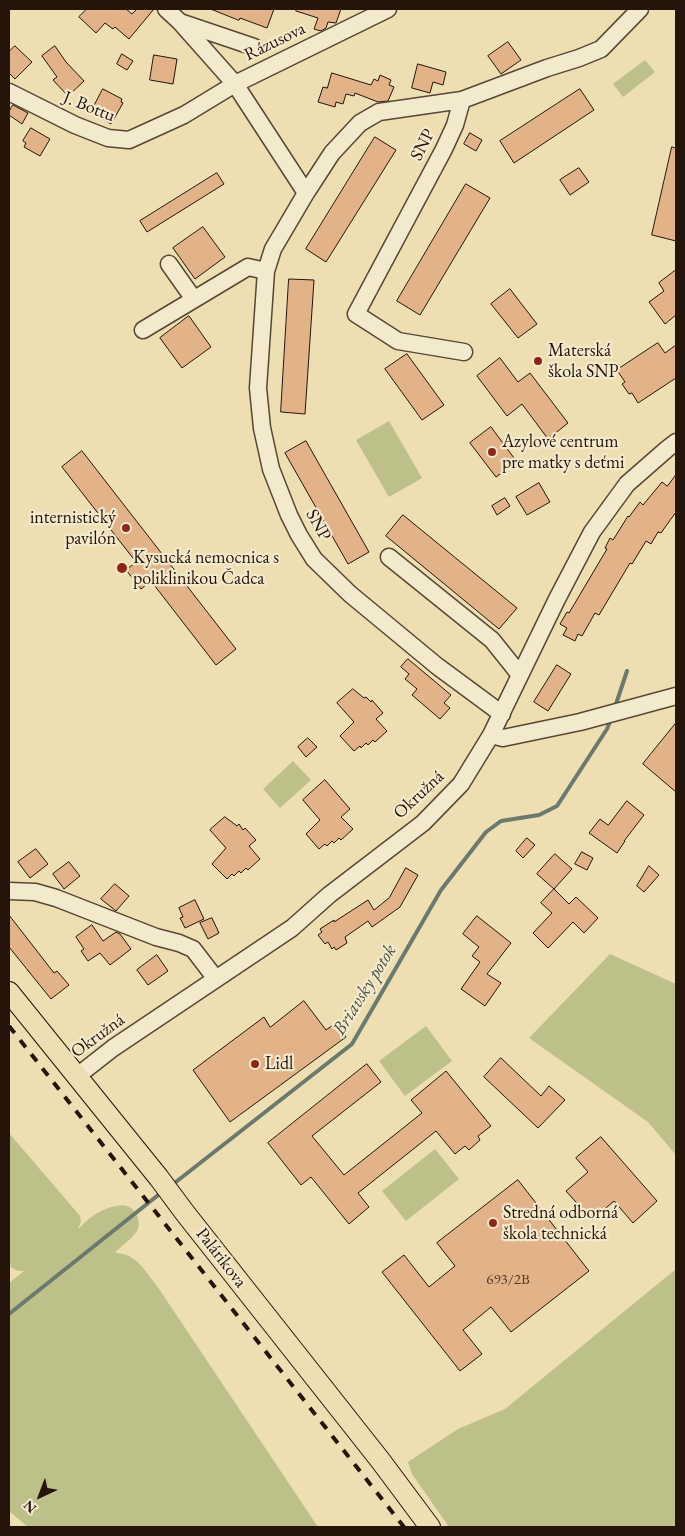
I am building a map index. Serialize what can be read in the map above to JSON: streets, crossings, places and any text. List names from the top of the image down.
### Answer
{
  "streets": {
    "main road": ["Palárikova"],
    "street": [
      "Rázusova",
      "J. Bottu",
      "SNP",
      "Okružná"
    ]
  },
  "crossings": [
    ["Rázusova", "J. Bottu"],
    ["Rázusova", "SNP"],
    ["SNP", "Okružná"],
    ["Okružná", "Palárikova"]
  ],
  "water": ["Briavsky potok"],
  "places": [
    "Materská škola SNP",
    "Azylové centrum pre matky s deťmi",
    "internistický pavilón",
    "Kysucká nemocnica s poliklinikou Čadca",
    "Lidl",
    "Stredná odborná škola technická"
  ],
  "house_numbers": ["693/2B"],
  "north": "bottom left"
}
